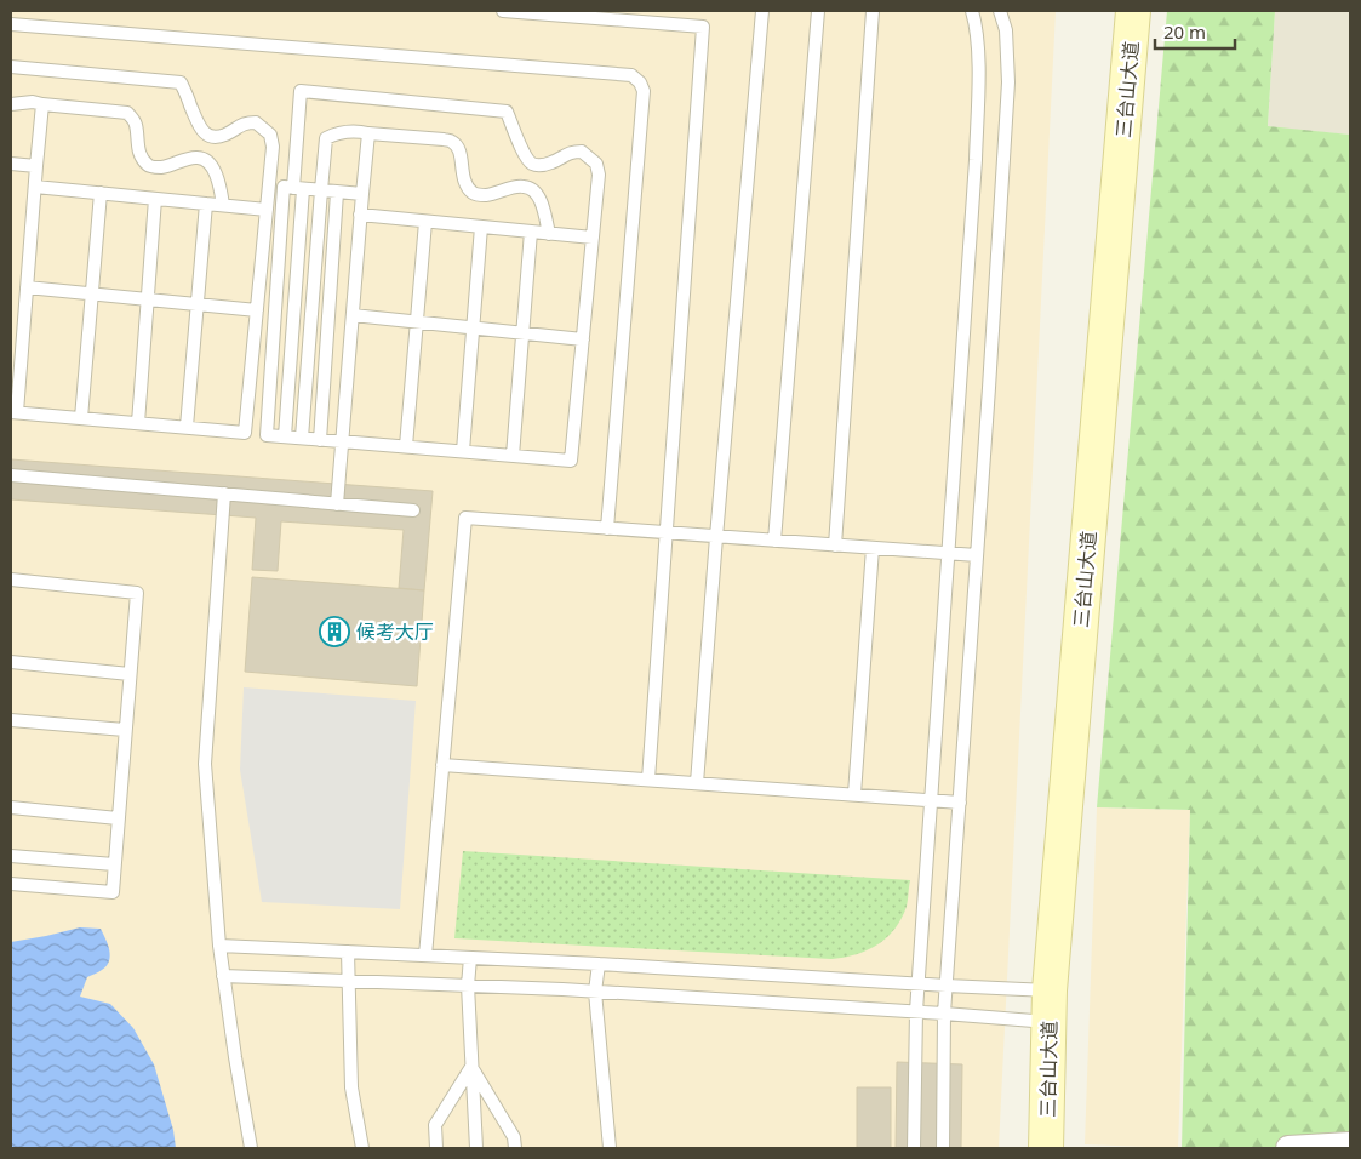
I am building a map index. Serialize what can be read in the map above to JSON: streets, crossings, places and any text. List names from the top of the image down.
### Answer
{
  "streets": {
    "main road": ["三台山大道"]
  },
  "places": {
    "building": ["候考大厅"]
  },
  "scale_bar": "20 m"
}
